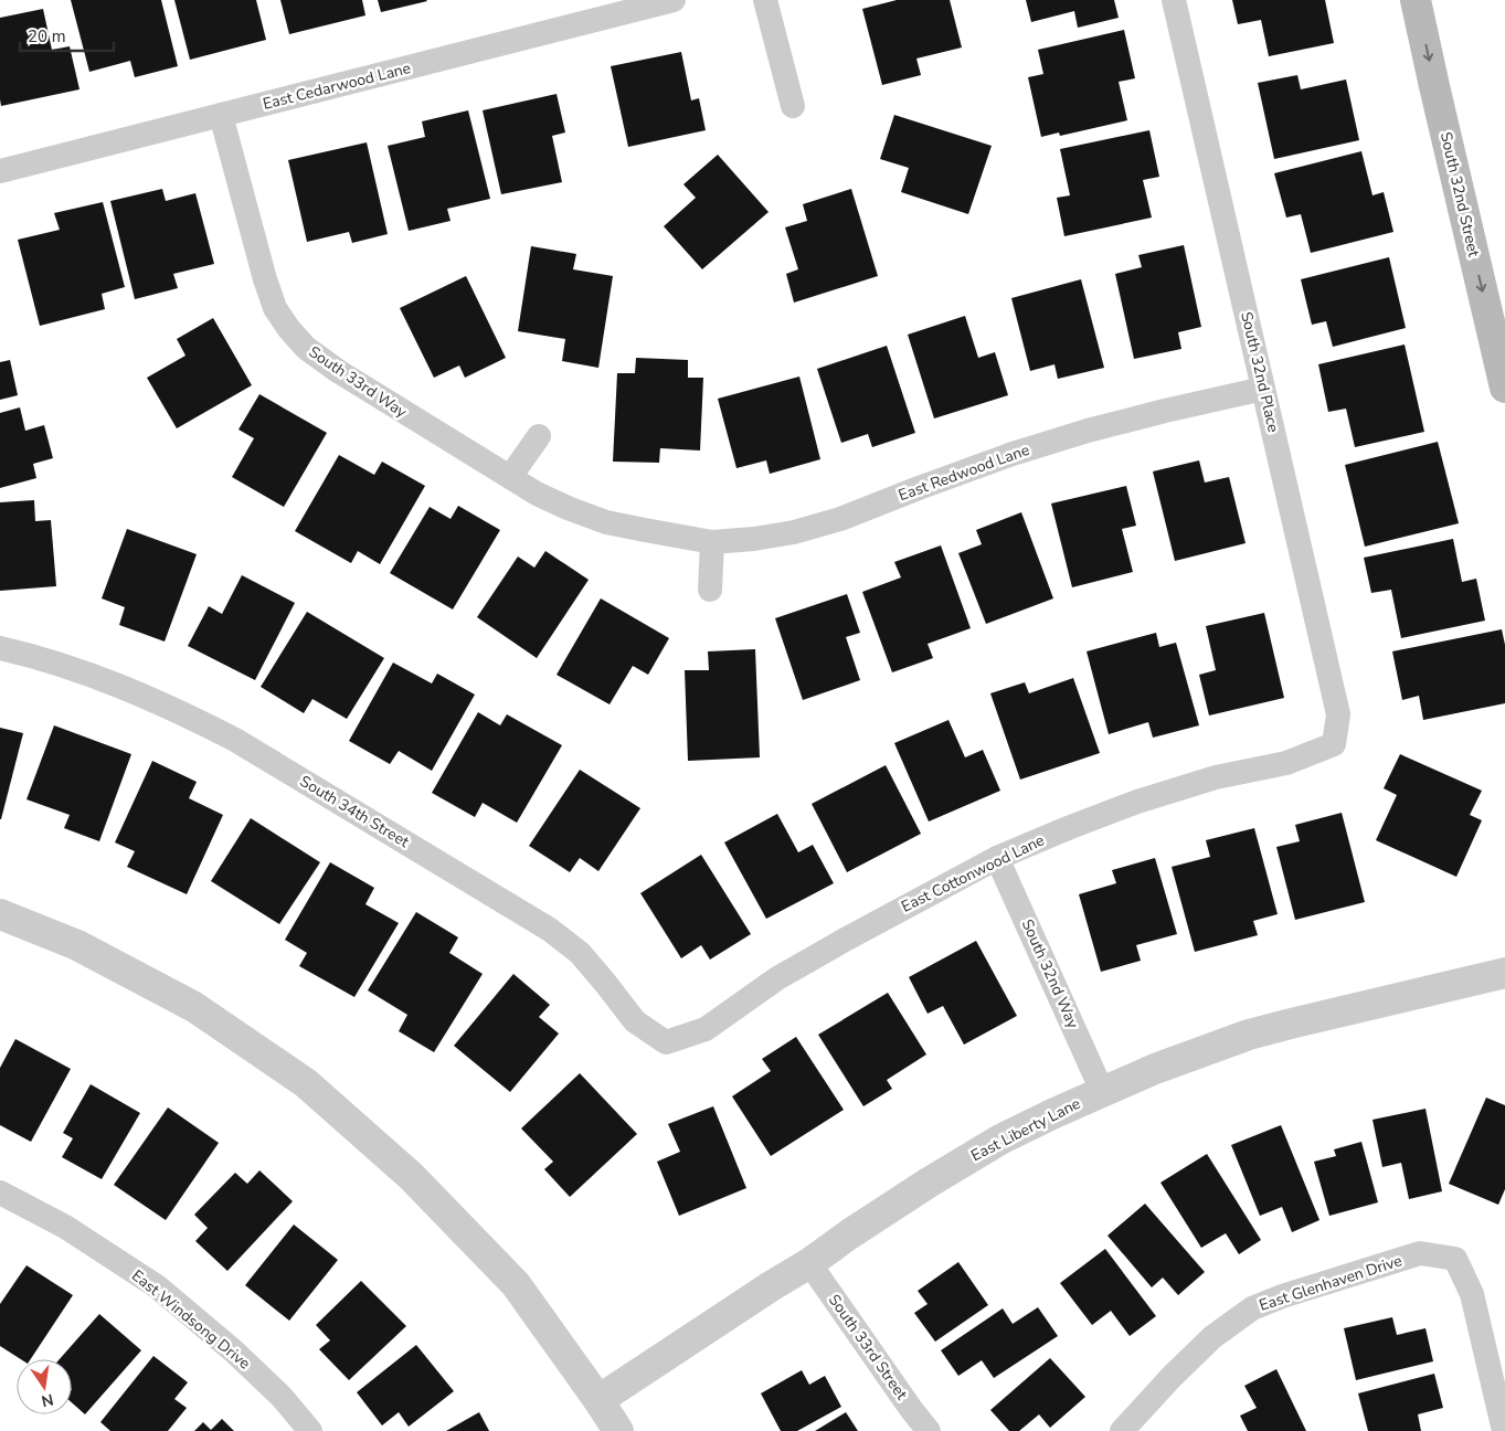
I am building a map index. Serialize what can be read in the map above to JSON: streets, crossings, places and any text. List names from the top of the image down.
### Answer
{
  "streets": {
    "main road": ["South 32nd Street"],
    "street": [
      "East Cedarwood Lane",
      "South 32nd Place",
      "South 33rd Way",
      "East Redwood Lane",
      "South 34th Street",
      "East Cottonwood Lane",
      "South 32nd Way",
      "East Liberty Lane",
      "East Glenhaven Drive",
      "East Windsong Drive",
      "South 33rd Street"
    ]
  },
  "crossings": [
    ["East Cedarwood Lane", "South 33rd Way"],
    ["South 32nd Place", "East Redwood Lane"],
    ["South 32nd Place", "East Cottonwood Lane"],
    ["South 33rd Way", "East Redwood Lane"],
    ["South 34th Street", "East Cottonwood Lane"],
    ["East Cottonwood Lane", "South 32nd Way"],
    ["South 32nd Way", "East Liberty Lane"],
    ["East Liberty Lane", "South 33rd Street"]
  ],
  "one_way": ["South 32nd Street"],
  "scale_bar": "20 m",
  "north": "bottom"
}
